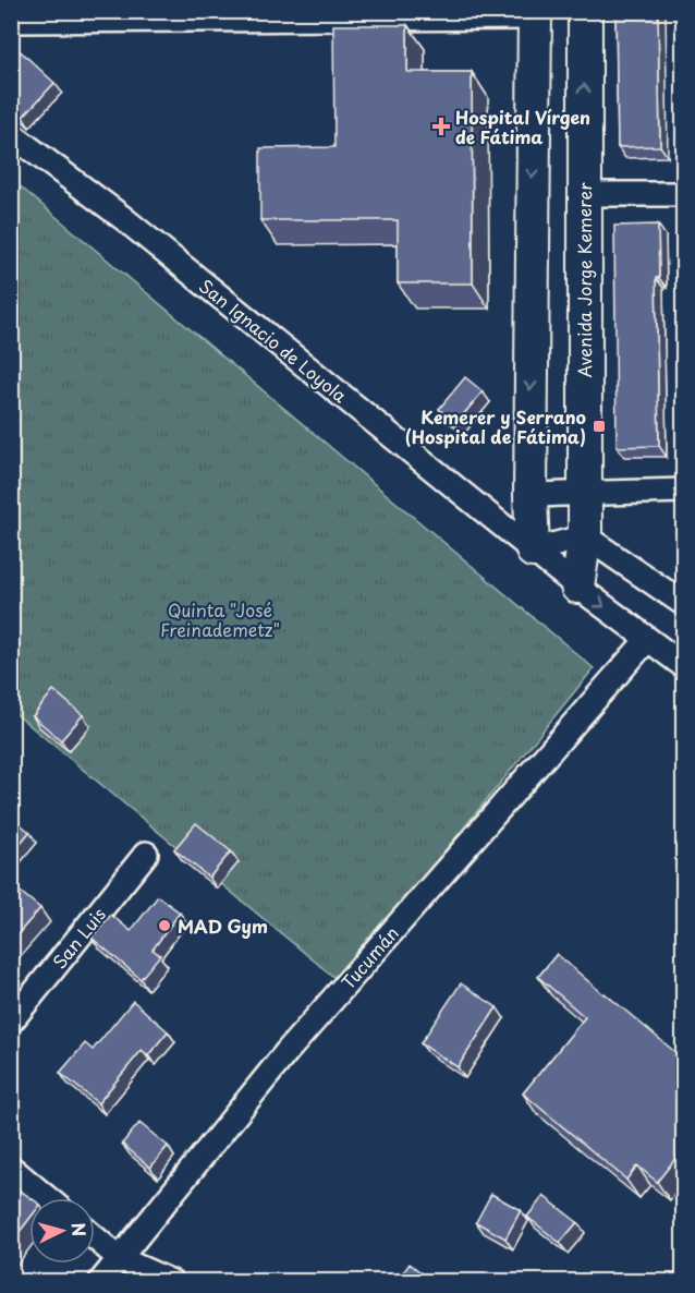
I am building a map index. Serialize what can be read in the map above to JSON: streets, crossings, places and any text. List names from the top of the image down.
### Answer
{
  "streets": {
    "main road": ["Avenida Jorge Kemerer"],
    "street": ["San Ignacio de Loyola", "San Luis", "Tucumán"]
  },
  "crossings": [
    ["Avenida Jorge Kemerer", "San Ignacio de Loyola"],
    ["San Ignacio de Loyola", "Tucumán"]
  ],
  "parks": ["Quinta \"José Freinademetz\""],
  "places": {
    "health": ["Hospital Vírgen de Fátima"],
    "transit": ["Kemerer y Serrano (Hospital de Fátima)"],
    "other": ["MAD Gym"]
  },
  "north": "right"
}
